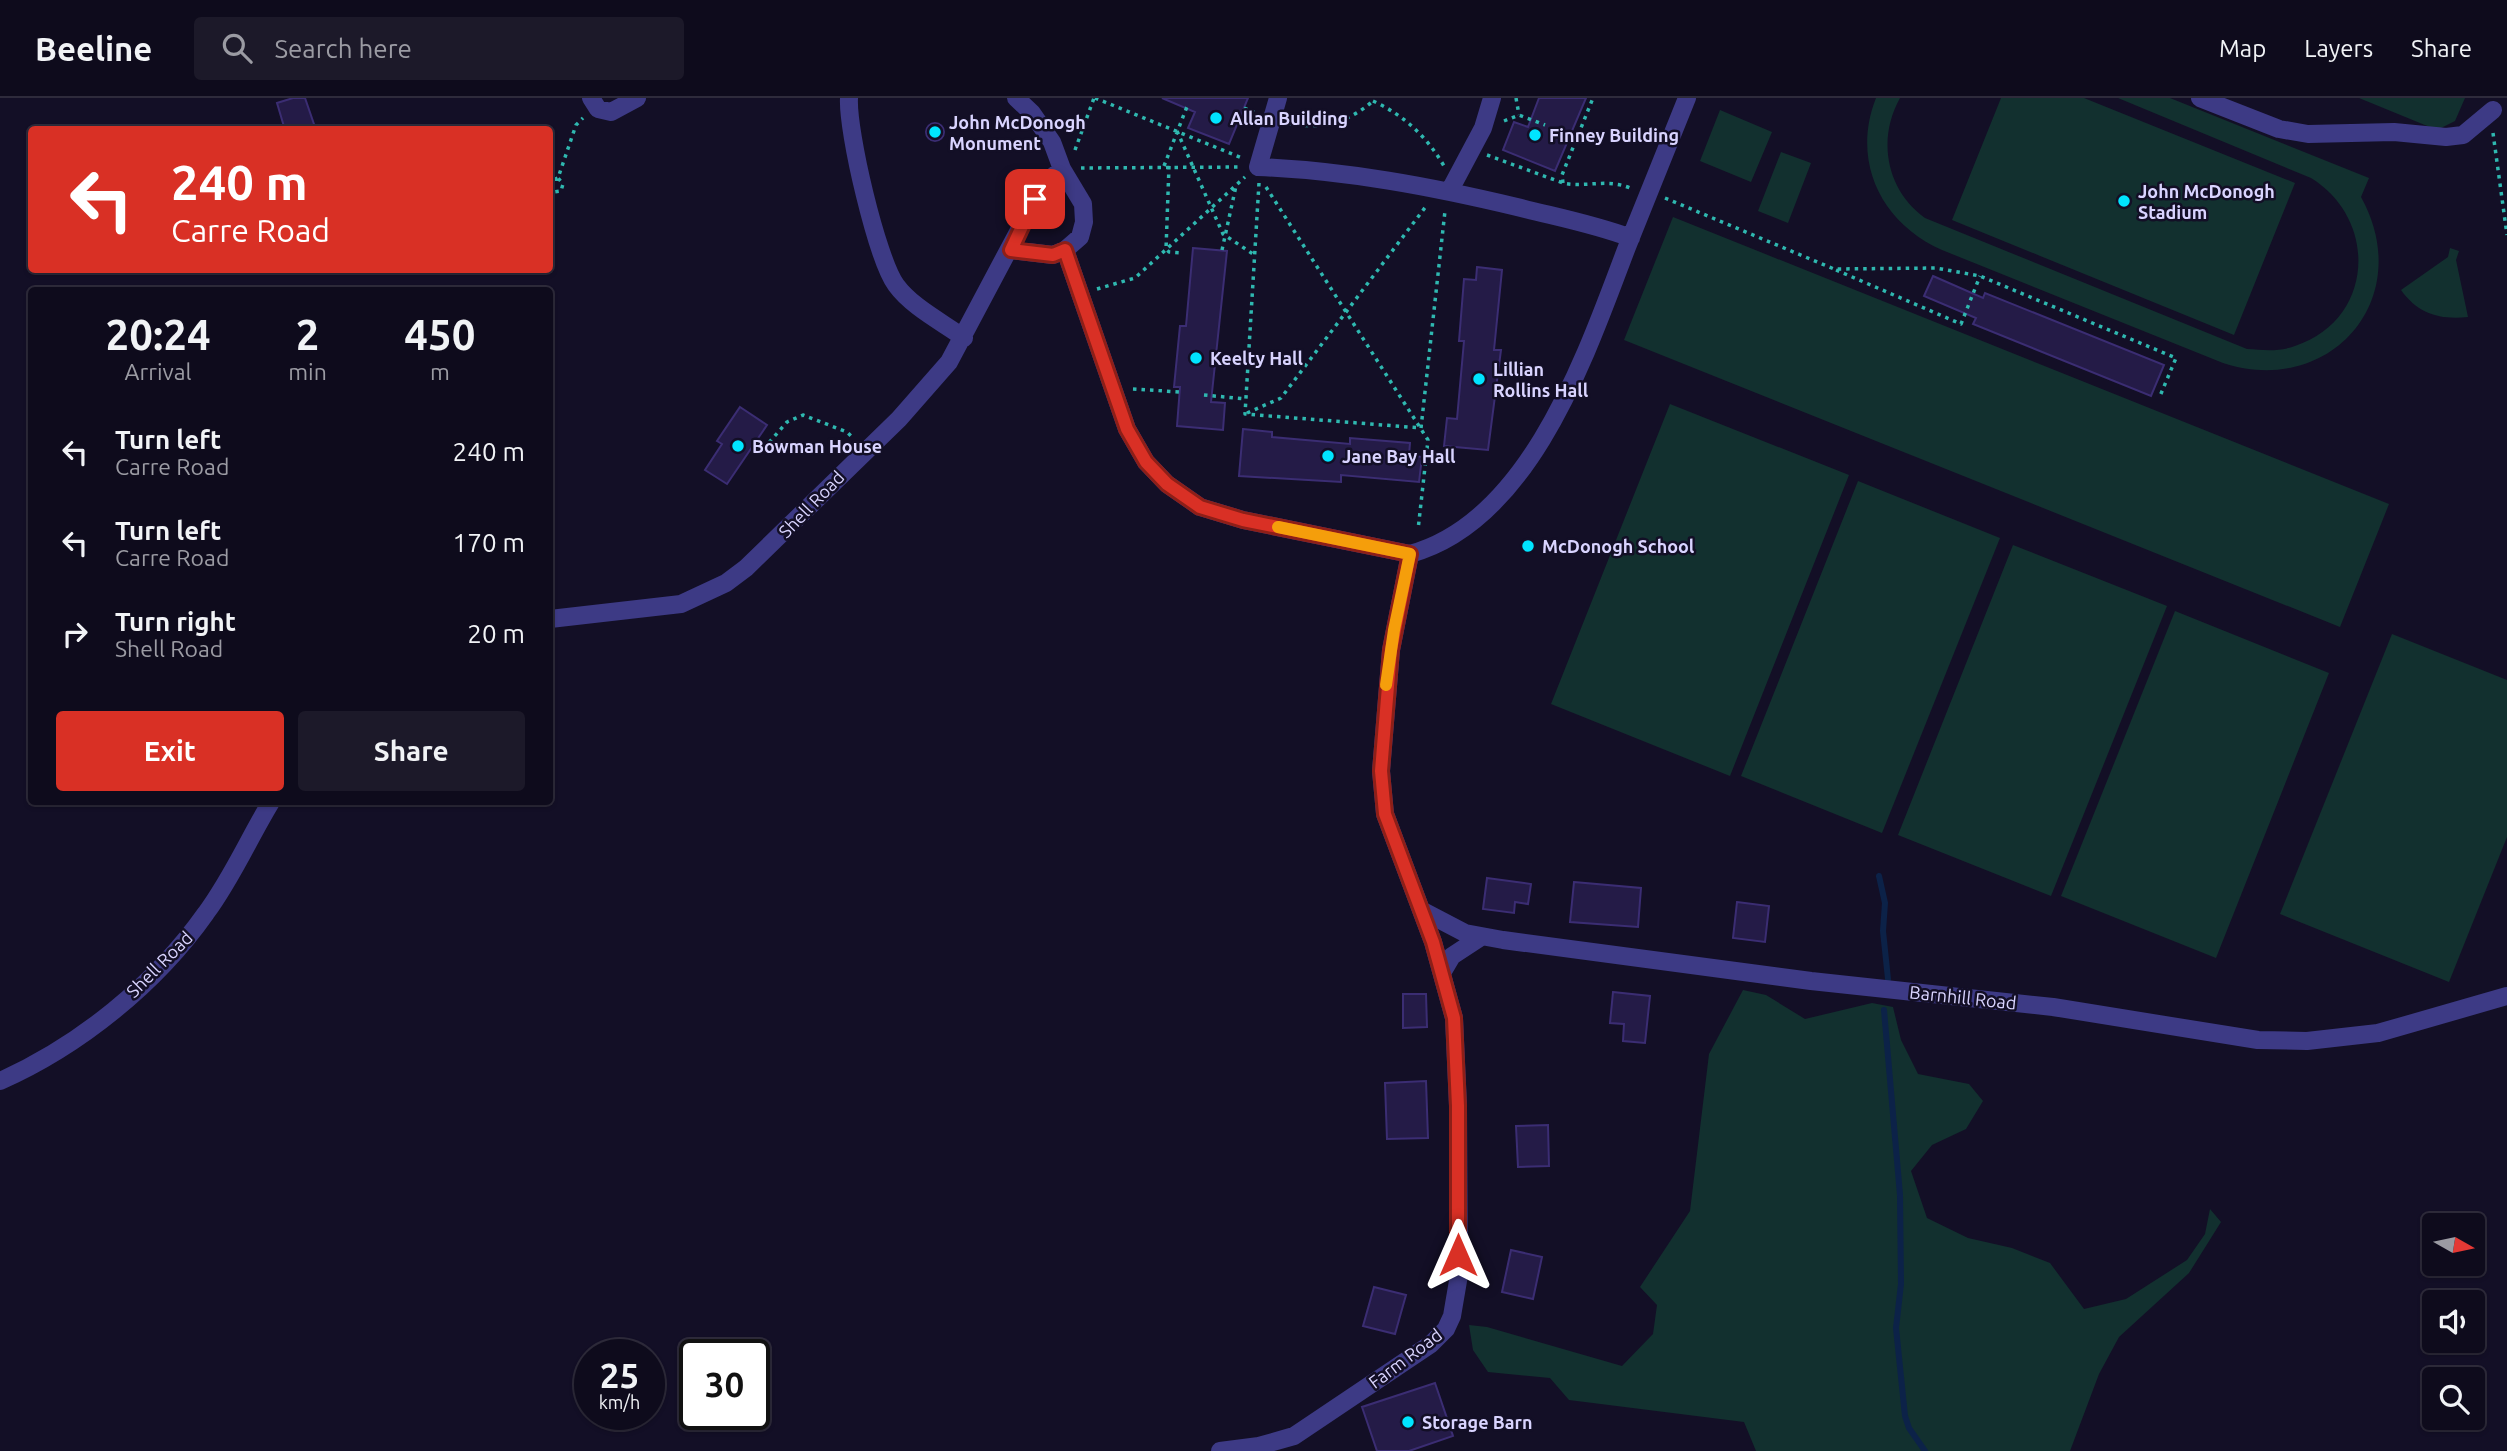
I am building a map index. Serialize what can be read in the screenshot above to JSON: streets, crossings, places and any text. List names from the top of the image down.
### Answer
{
  "streets": {
    "street": ["Shell Road", "Barnhill Road", "Farm Road"]
  },
  "crossings": [
    ["Barnhill Road", "Farm Road"]
  ],
  "places": [
    "Allan Building",
    "John McDonogh Monument",
    "Finney Building",
    "John McDonogh Stadium",
    "Keelty Hall",
    "Lillian Rollins Hall",
    "Bowman House",
    "Jane Bay Hall",
    "McDonogh School",
    "Storage Barn"
  ],
  "north": "right",
  "page": {
    "header": "Beeline",
    "search": "Search here",
    "nav": ["Map", "Layers", "Share"],
    "turn": ["240 m", "Carre Road"],
    "eta": [
      "20:24",
      "Arrival",
      "2",
      "min",
      "450",
      "m"
    ],
    "list": [
      {
        "name": "Turn left",
        "note": "Carre Road",
        "value": "240 m"
      },
      {
        "name": "Turn left",
        "note": "Carre Road",
        "value": "170 m"
      },
      {
        "name": "Turn right",
        "note": "Shell Road",
        "value": "20 m"
      }
    ],
    "buttons": ["Exit", "Share"],
    "speed": "25 km/h",
    "limit": "30"
  }
}
